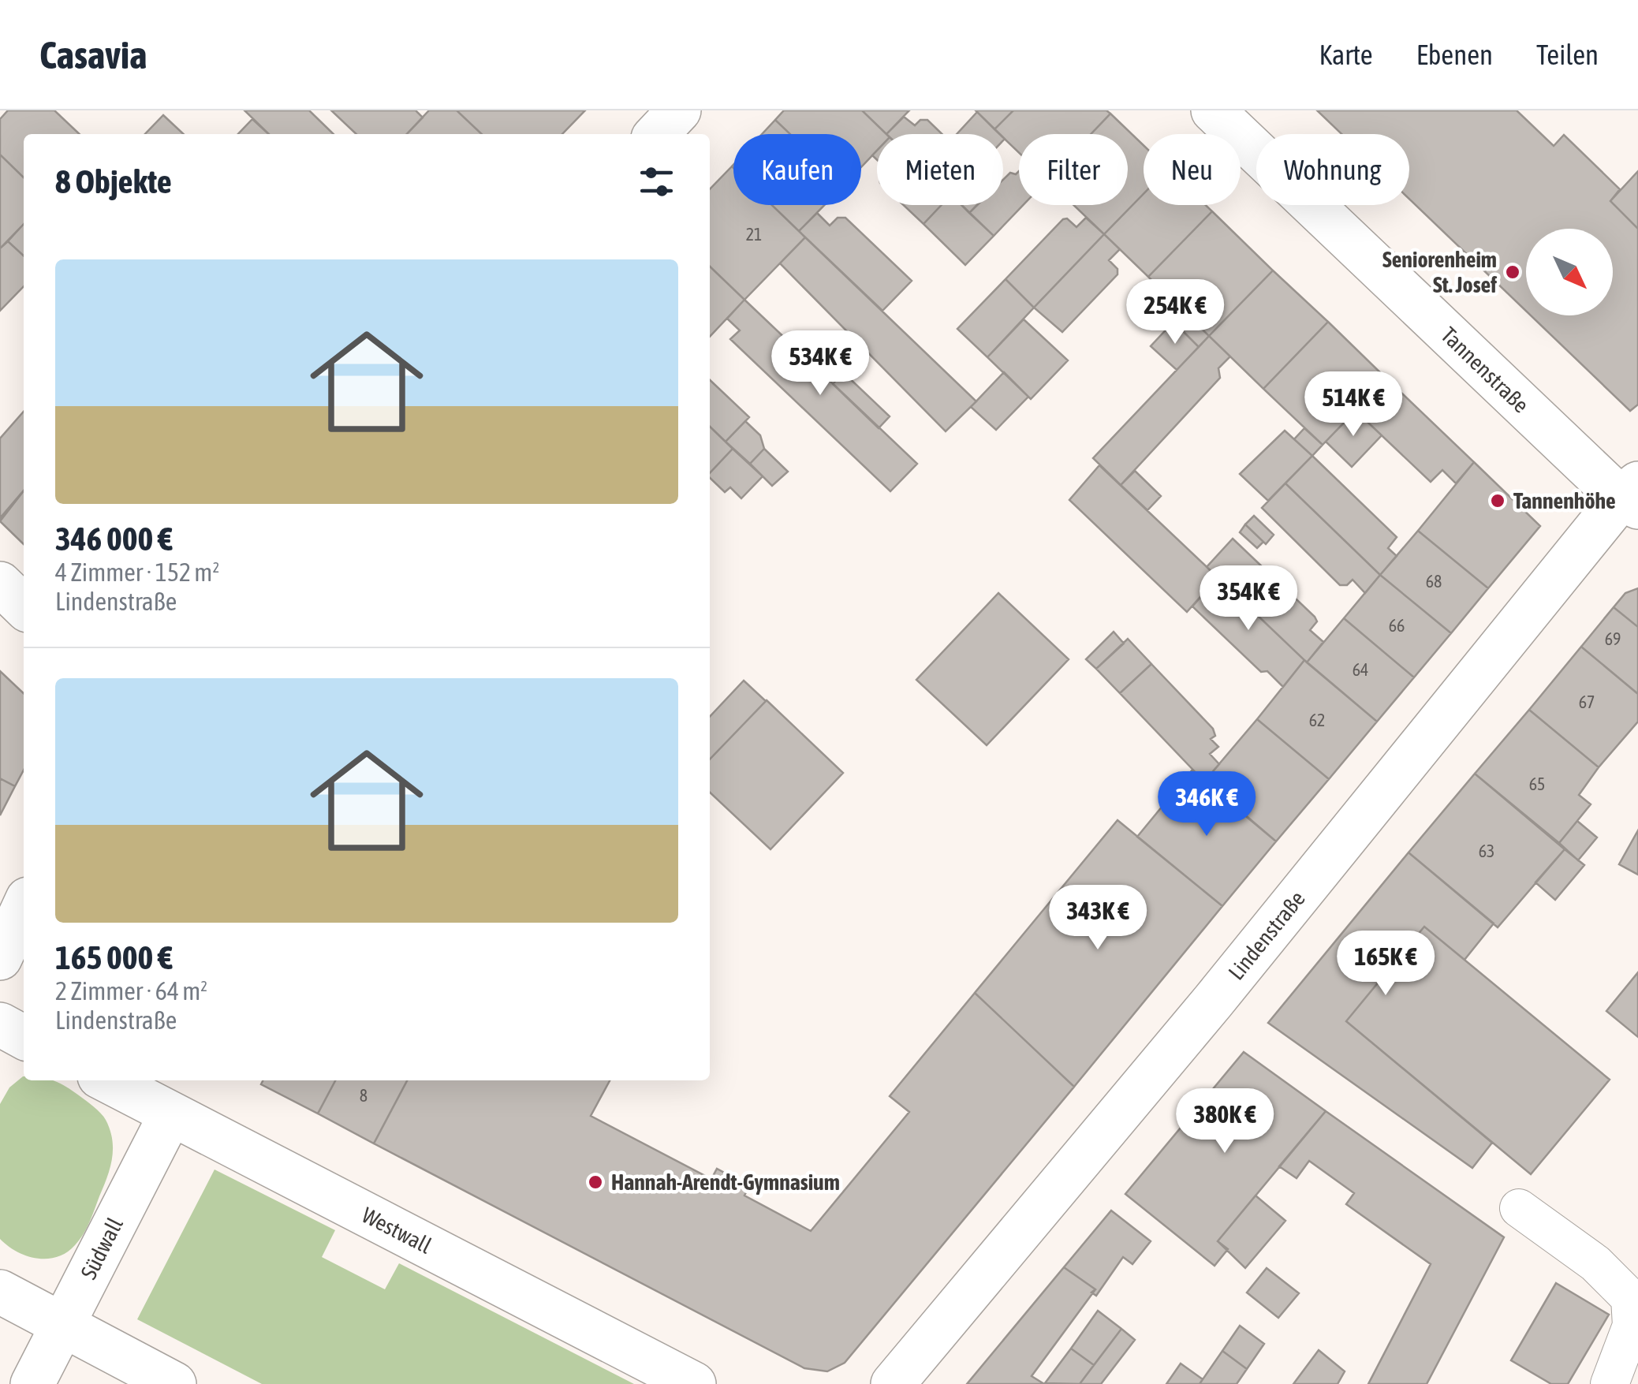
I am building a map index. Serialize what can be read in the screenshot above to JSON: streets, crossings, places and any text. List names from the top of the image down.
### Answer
{
  "streets": {
    "street": [
      "Tannenstraße",
      "Lindenstraße",
      "Westwall",
      "Südwall"
    ]
  },
  "crossings": [
    ["Tannenstraße", "Lindenstraße"],
    ["Westwall", "Südwall"]
  ],
  "places": ["Seniorenheim St. Josef", "Tannenhöhe", "Hannah-Arendt-Gymnasium"],
  "house_numbers": [
    "21",
    "68",
    "66",
    "69",
    "64",
    "67",
    "62",
    "65",
    "63",
    "8"
  ],
  "north": "bottom right",
  "page": {
    "header": "Casavia",
    "nav": ["Karte", "Ebenen", "Teilen"],
    "chip": [
      "Kaufen",
      "Mieten",
      "Filter",
      "Neu",
      "Wohnung"
    ],
    "heading": "8 Objekte",
    "list": [
      {
        "name": "346 000 €",
        "note": "4 Zimmer · 152 m² · Lindenstraße"
      },
      {
        "name": "165 000 €",
        "note": "2 Zimmer · 64 m² · Lindenstraße"
      }
    ],
    "price": [
      "254K €",
      "534K €",
      "514K €",
      "354K €",
      "346K €",
      "343K €",
      "165K €",
      "380K €"
    ]
  }
}
